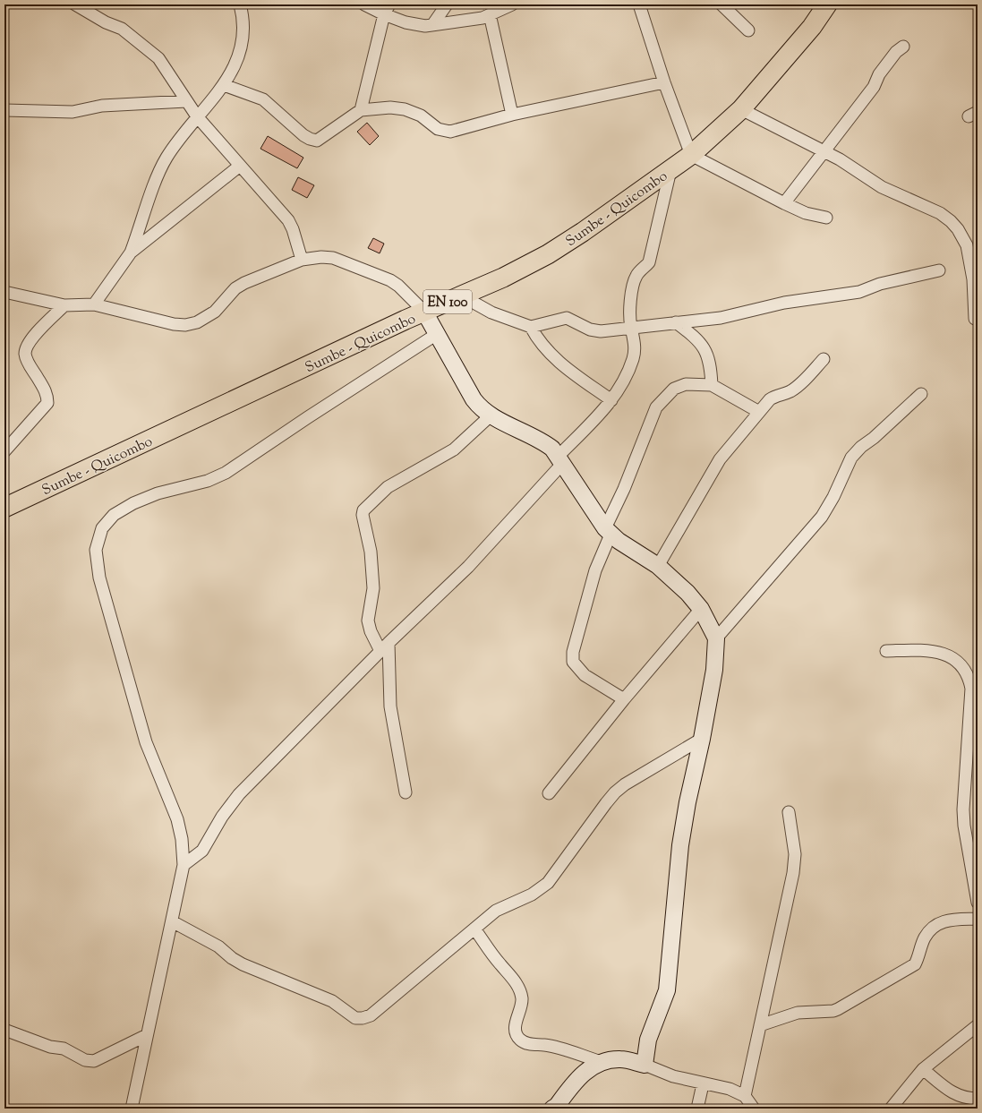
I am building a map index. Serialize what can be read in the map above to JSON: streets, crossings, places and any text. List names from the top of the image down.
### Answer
{
  "streets": {
    "main road": ["Sumbe - Quicombo", "EN 100"]
  }
}
